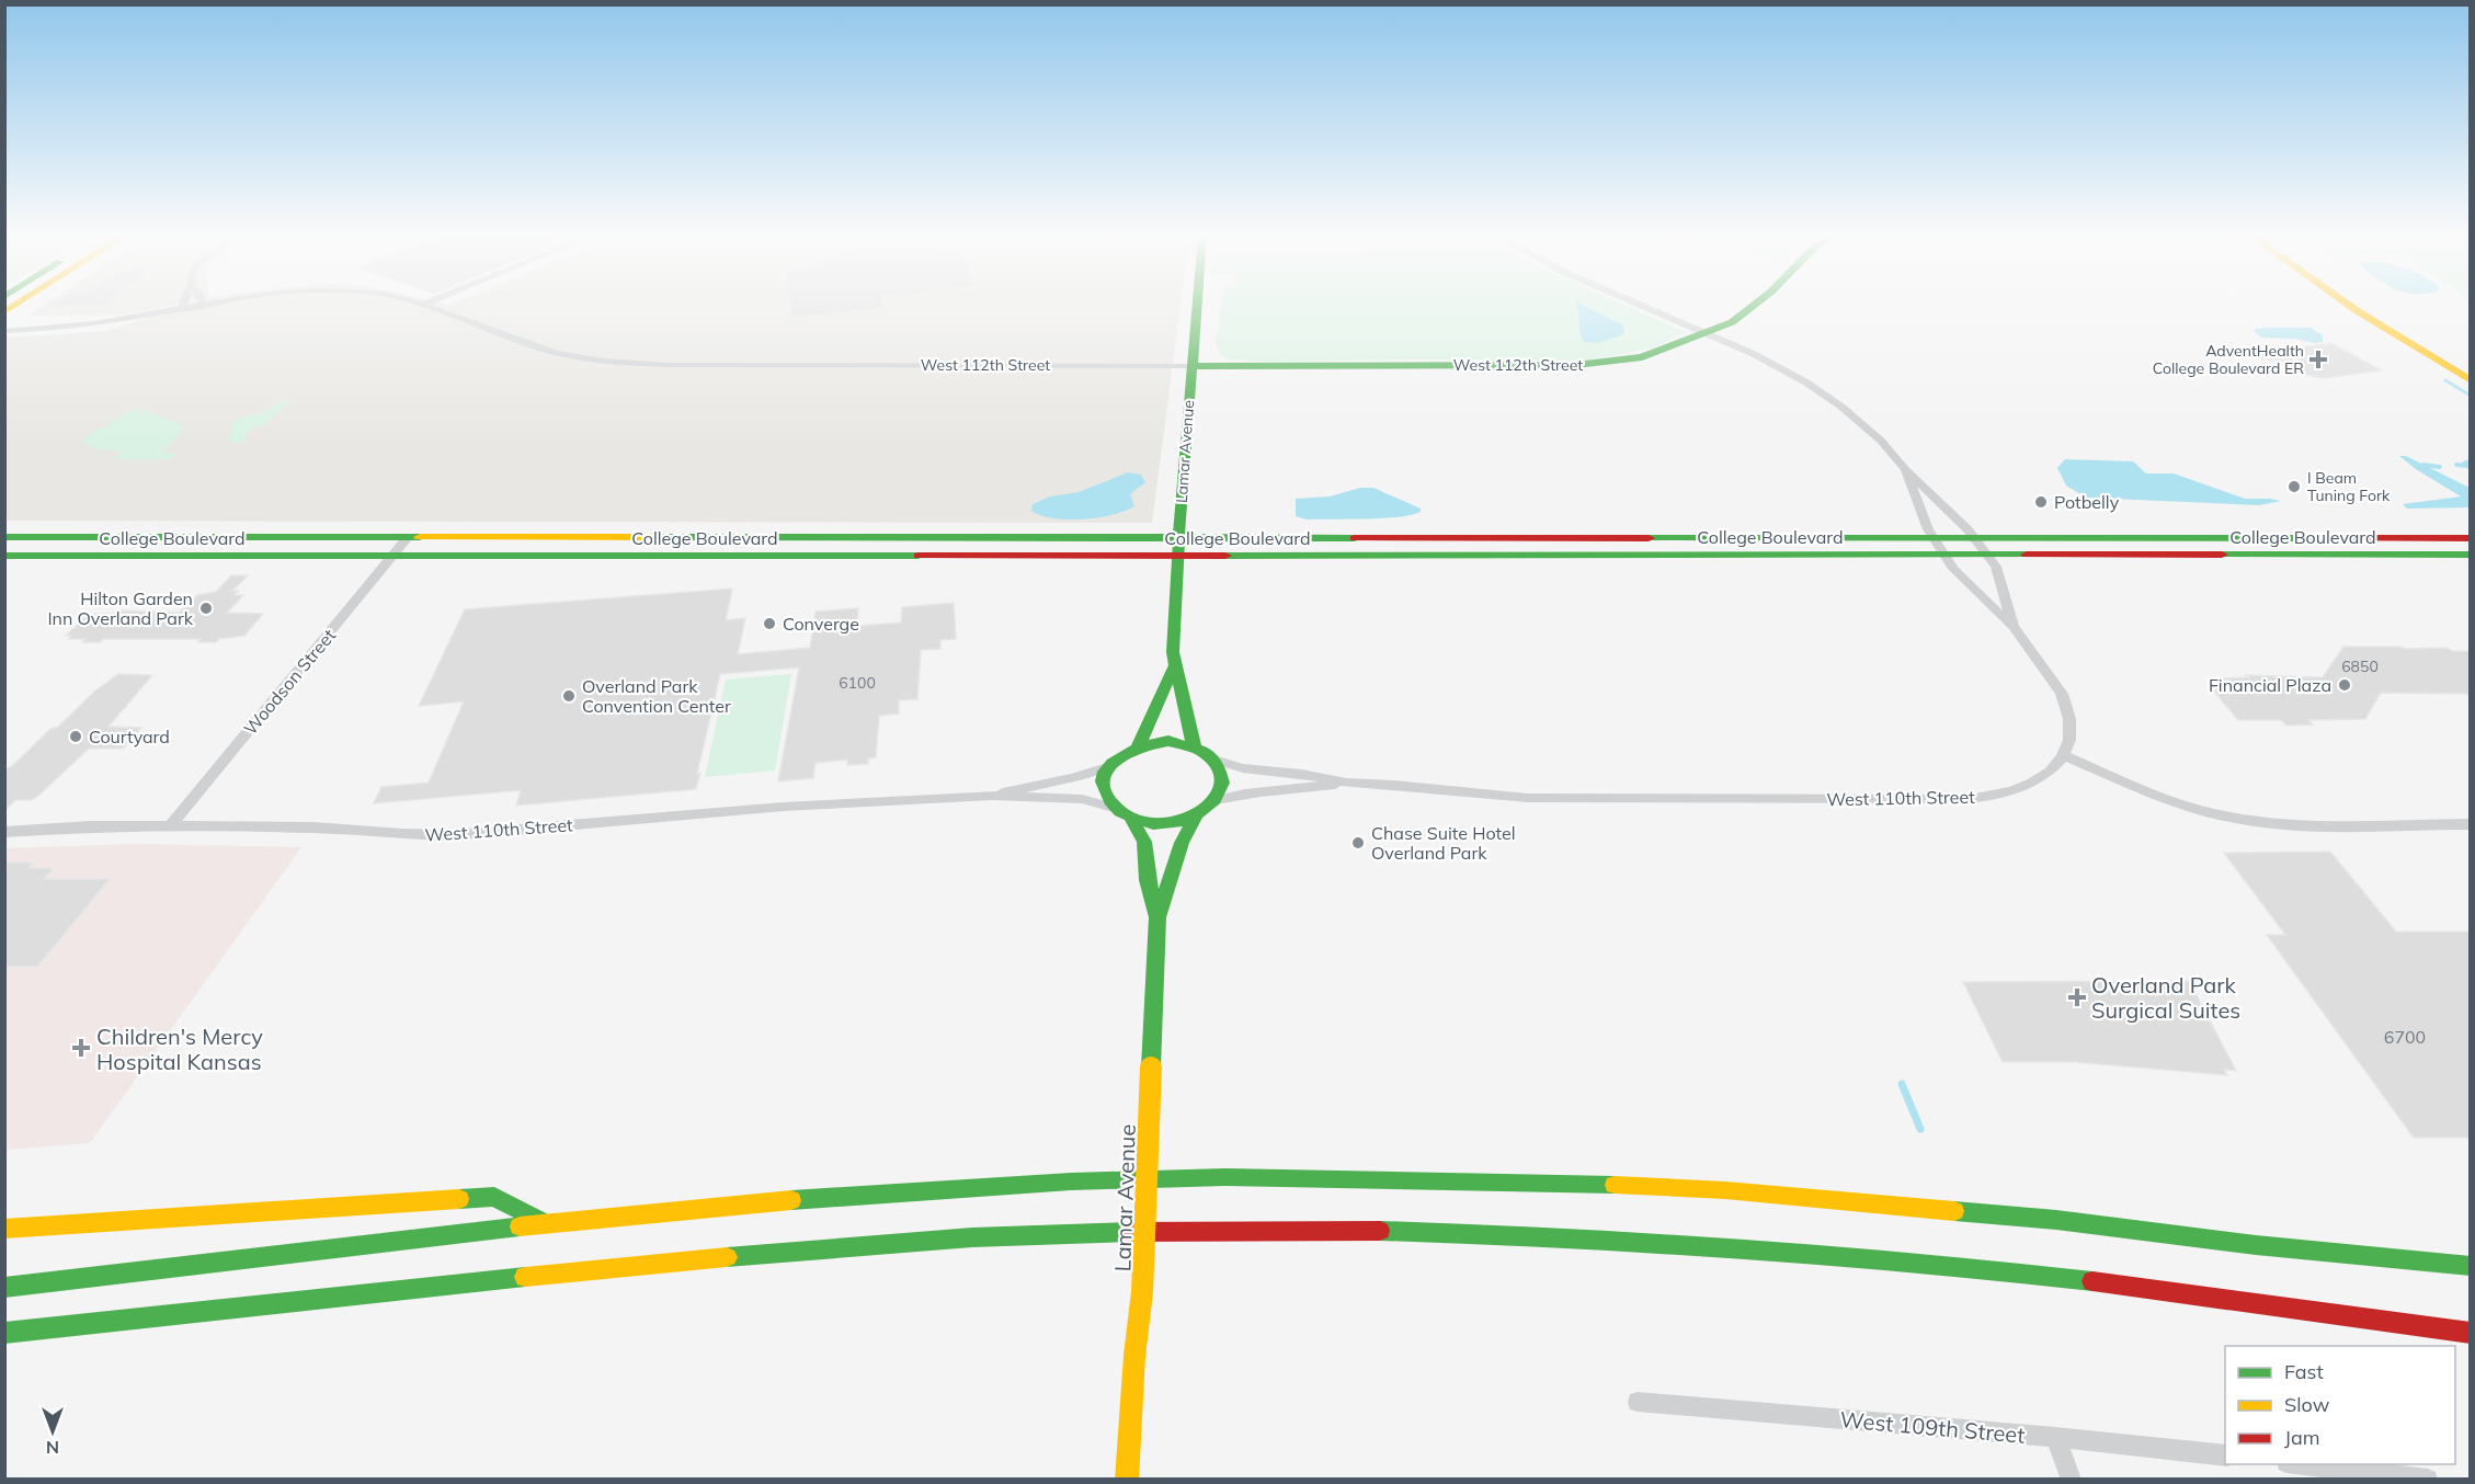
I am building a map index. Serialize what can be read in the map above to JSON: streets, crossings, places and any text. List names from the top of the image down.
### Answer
{
  "streets": {
    "main road": ["West 112th Street", "Lamar Avenue", "College Boulevard"],
    "street": ["Woodson Street", "West 110th Street", "West 109th Street"]
  },
  "crossings": [
    ["West 112th Street", "Lamar Avenue"],
    ["Lamar Avenue", "College Boulevard"],
    ["Lamar Avenue", "West 110th Street"],
    ["College Boulevard", "Woodson Street"],
    ["Woodson Street", "West 110th Street"]
  ],
  "places": {
    "health": ["AdventHealth College Boulevard ER", "Overland Park Surgical Suites", "Children's Mercy Hospital Kansas"],
    "other": [
      "I Beam Tuning Fork",
      "Potbelly",
      "Hilton Garden Inn Overland Park",
      "Converge",
      "Financial Plaza",
      "Overland Park Convention Center",
      "Courtyard",
      "Chase Suite Hotel Overland Park"
    ]
  },
  "house_numbers": ["6850", "6100", "6700"],
  "legend": ["Fast", "Slow", "Jam"],
  "north": "bottom"
}
